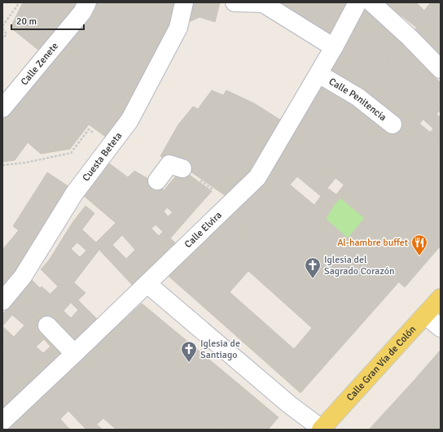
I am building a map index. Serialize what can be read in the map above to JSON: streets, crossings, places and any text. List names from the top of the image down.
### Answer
{
  "streets": {
    "main road": ["Calle Gran Vía de Colón"],
    "street": [
      "Calle Zenete",
      "Calle Penitencia",
      "Cuesta Beteta",
      "Calle Elvira"
    ]
  },
  "places": {
    "restaurant": ["Al-hambre buffet"],
    "church": ["Iglesia del Sagrado Corazón", "Iglesia de Santiago"]
  },
  "scale_bar": "20 m"
}
